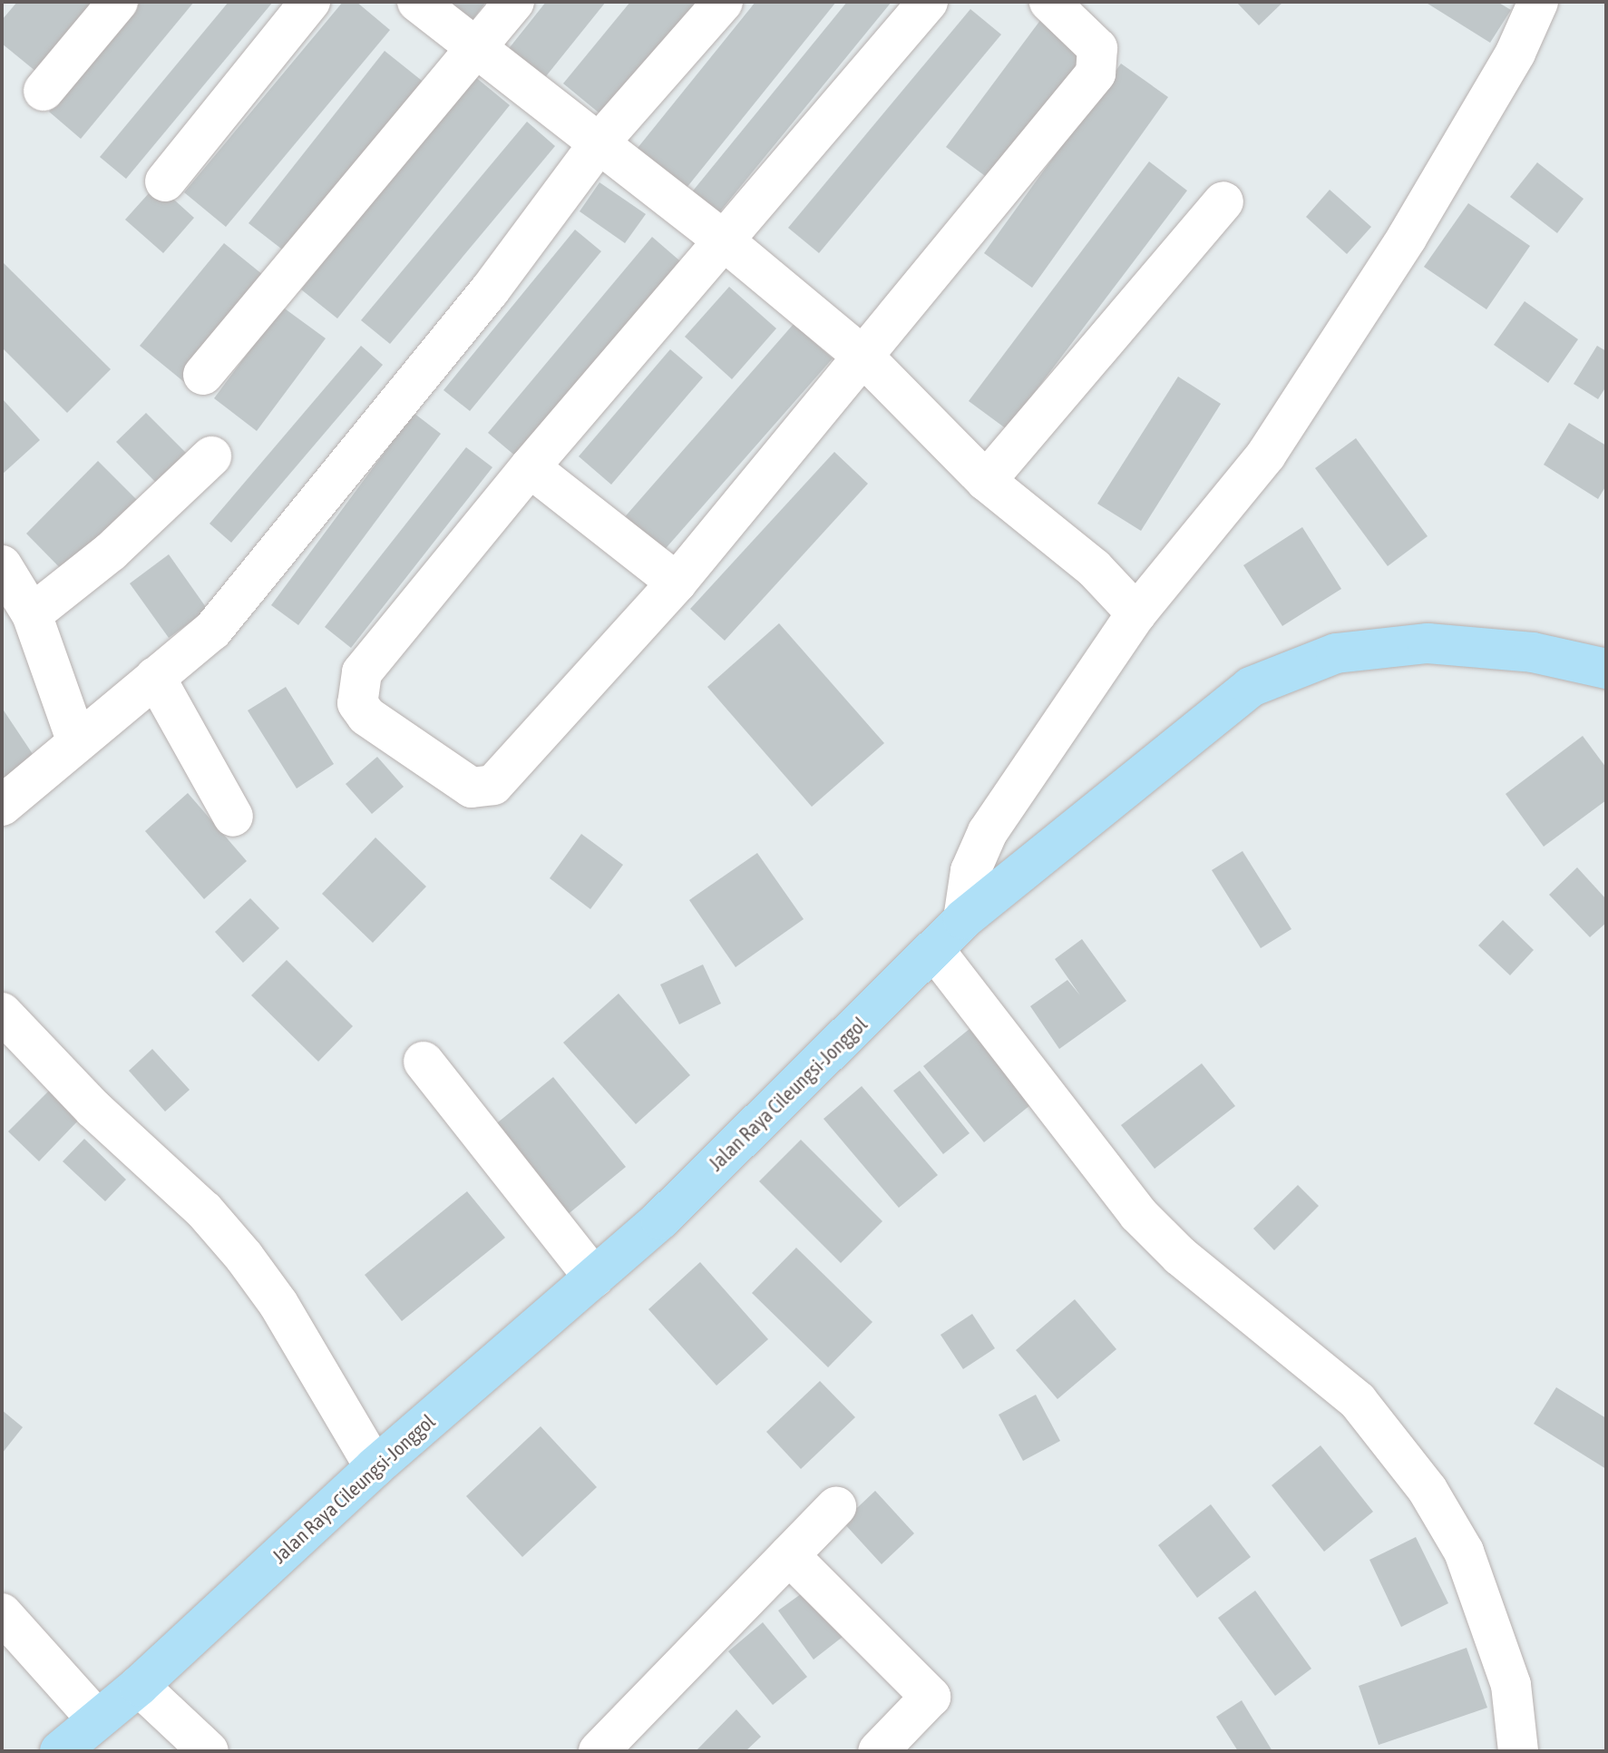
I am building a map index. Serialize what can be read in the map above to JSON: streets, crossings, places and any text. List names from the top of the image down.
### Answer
{
  "streets": {
    "main road": ["Jalan Raya Cileungsi-Jonggol"]
  }
}
